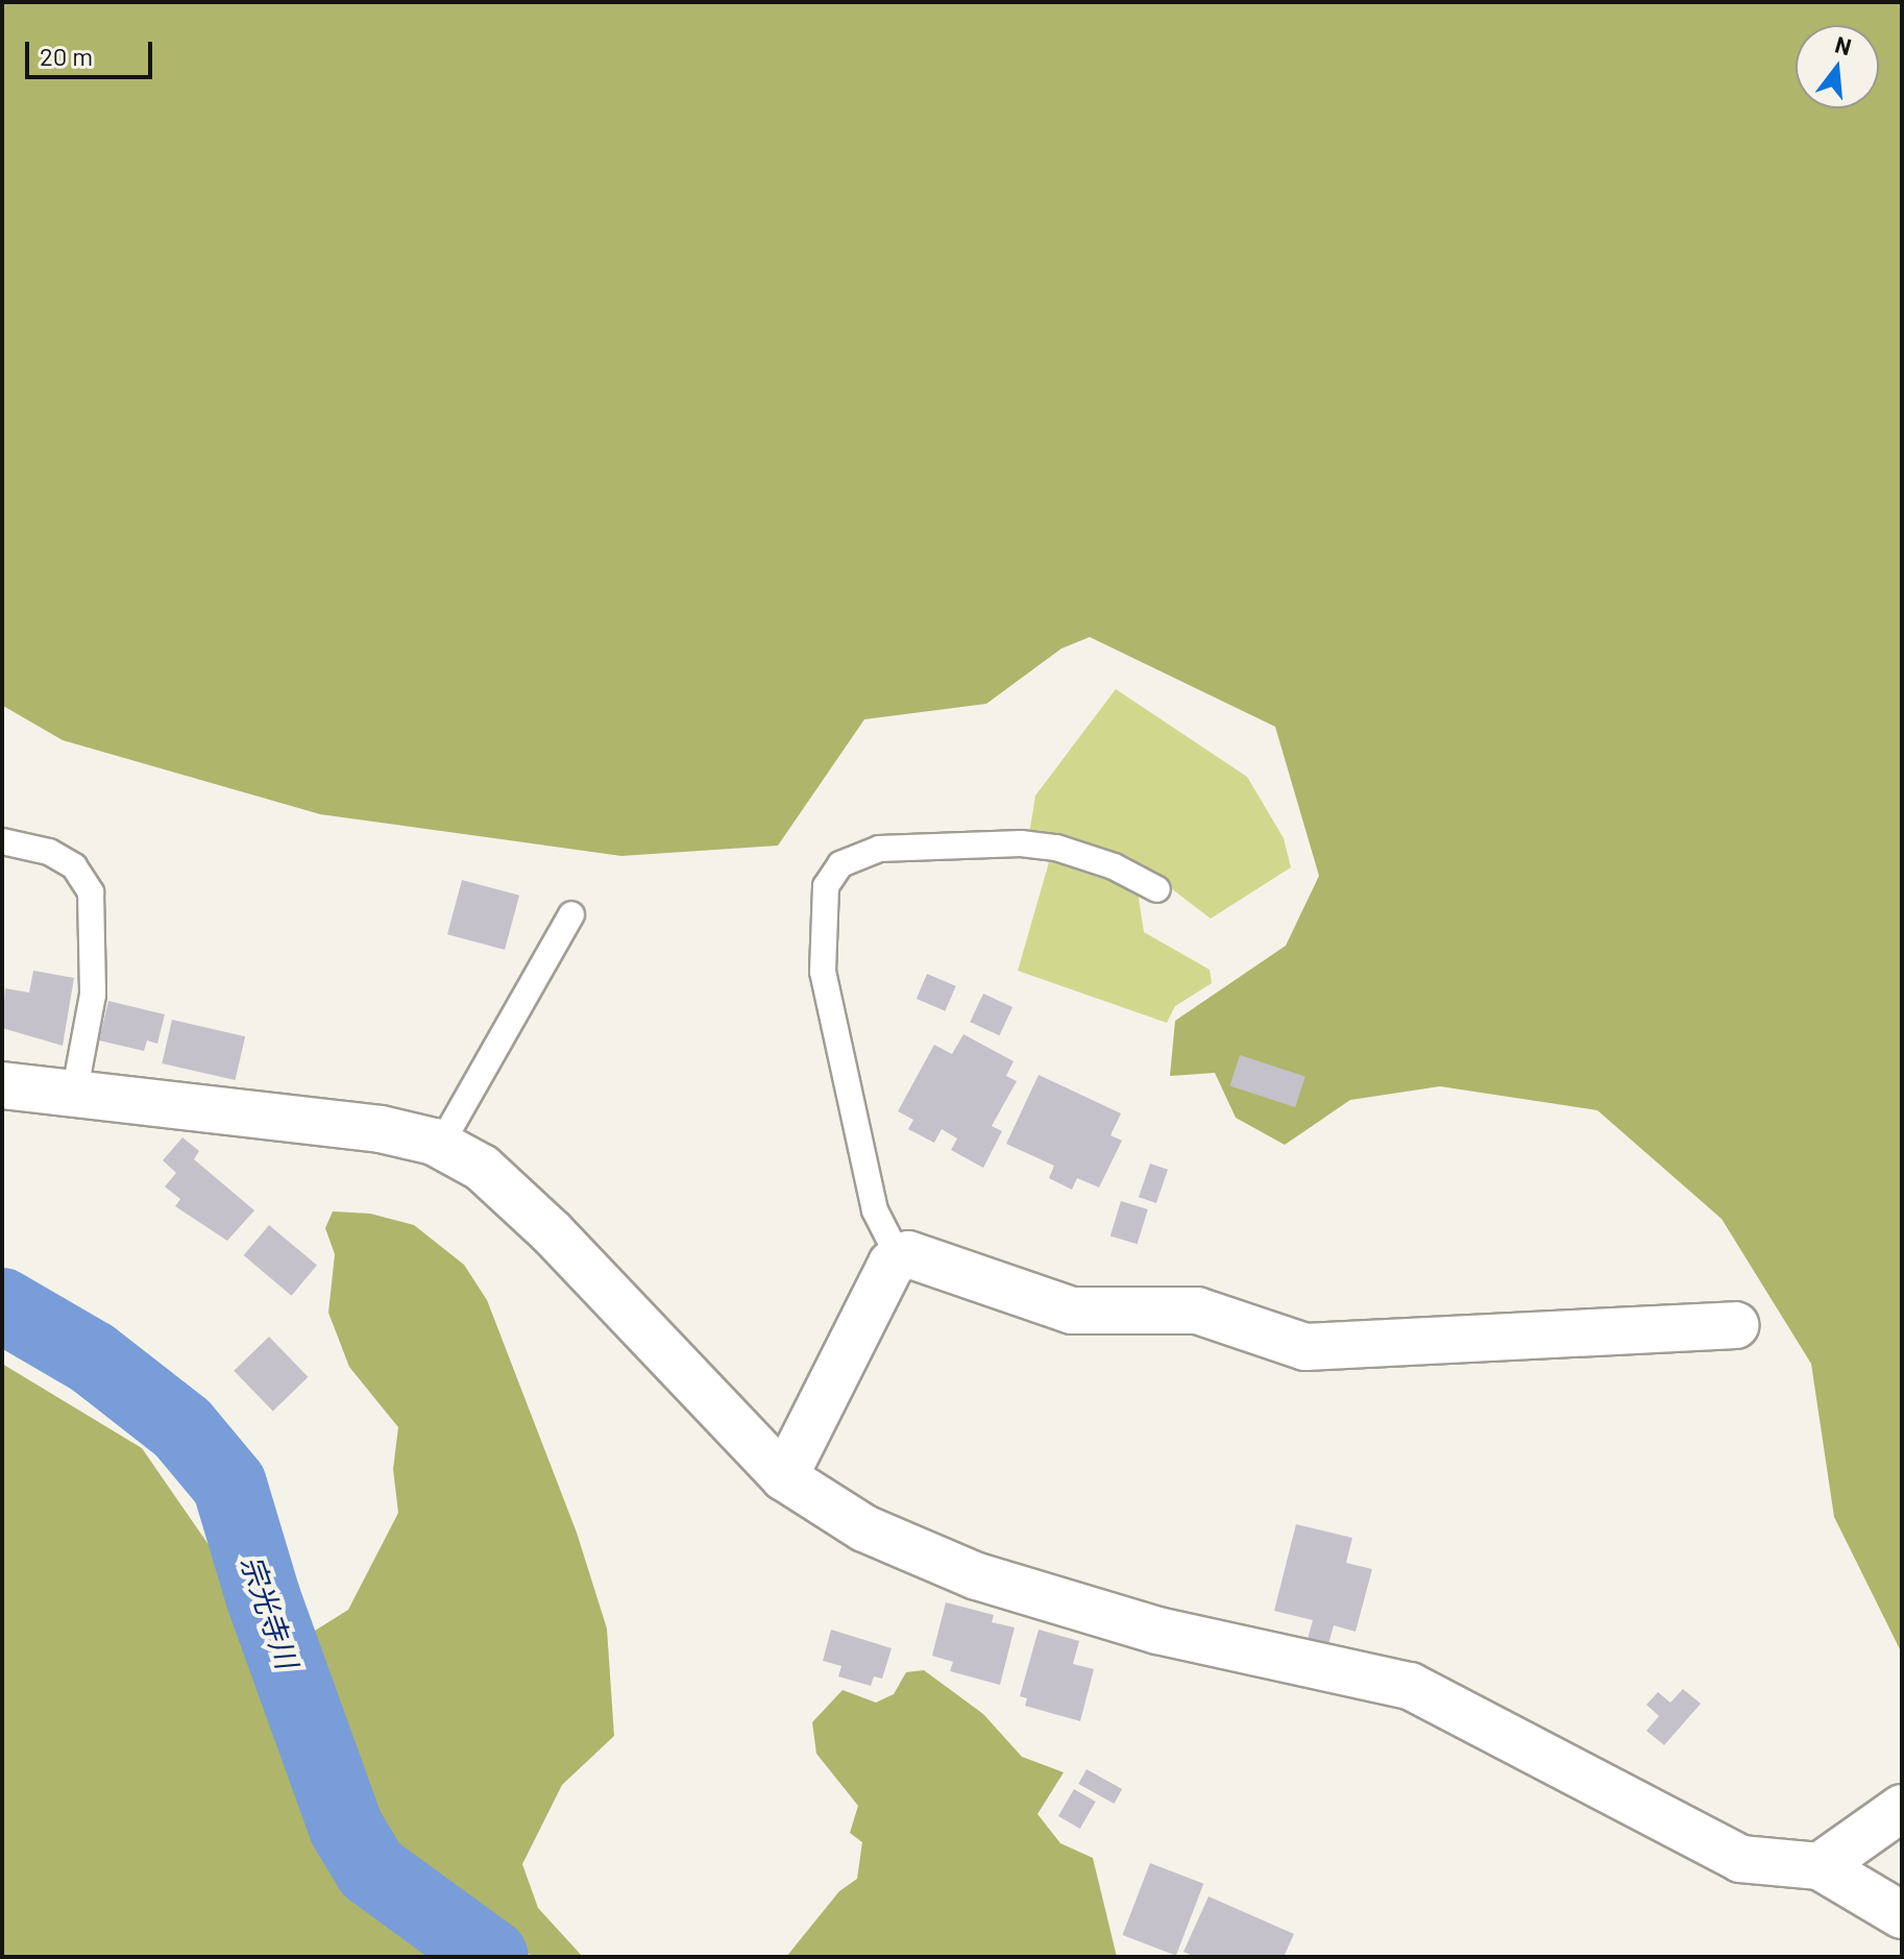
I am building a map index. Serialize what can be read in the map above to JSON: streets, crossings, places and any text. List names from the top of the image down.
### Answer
{
  "water": ["宗光寺川"],
  "scale_bar": "20 m",
  "north": "top"
}
